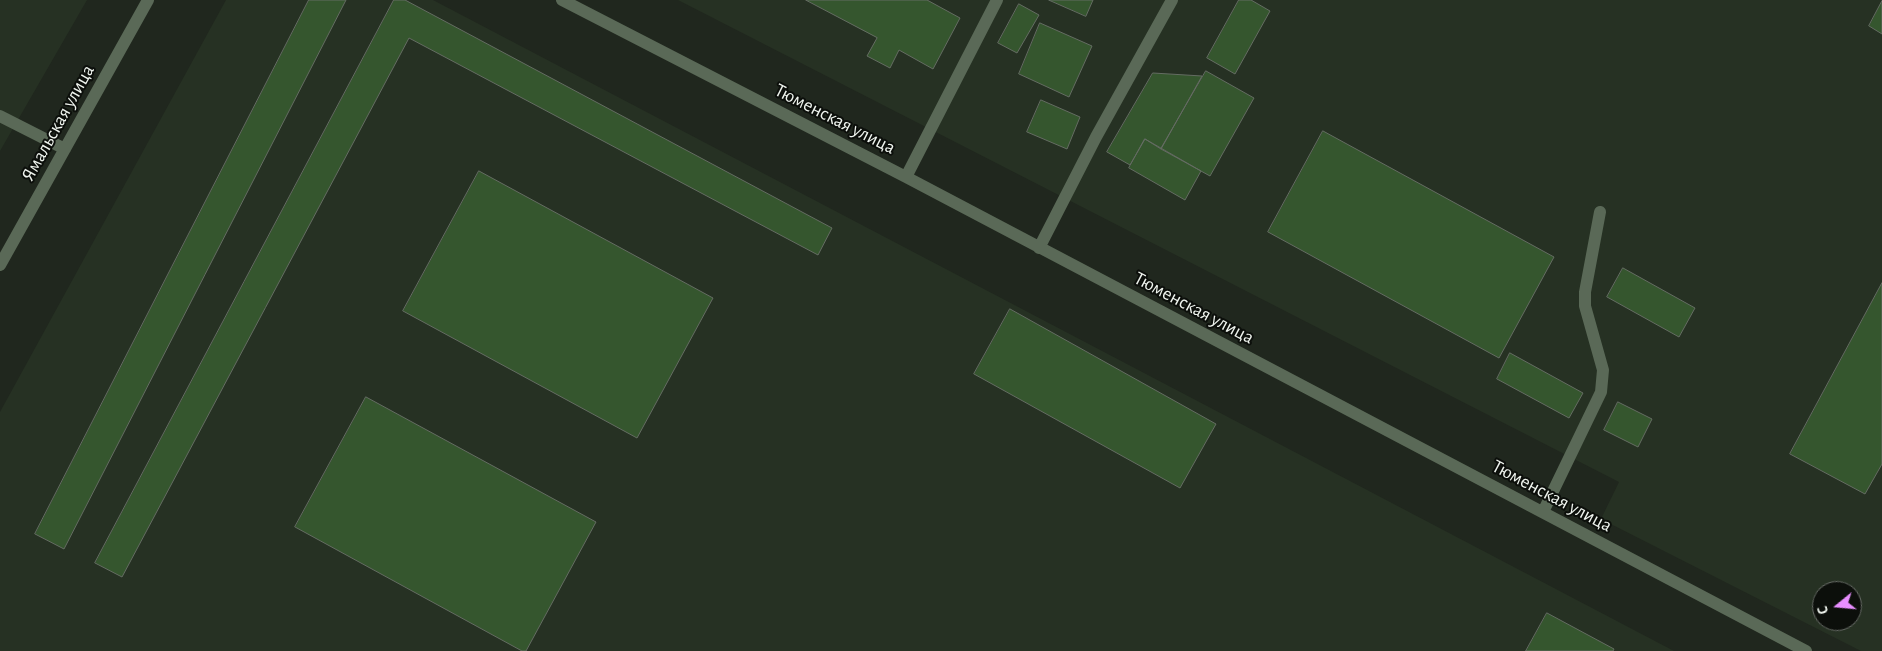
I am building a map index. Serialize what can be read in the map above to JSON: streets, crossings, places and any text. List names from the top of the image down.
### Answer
{
  "streets": {
    "street": ["Тюменская улица", "Ямальская улица"]
  },
  "north": "left"
}
